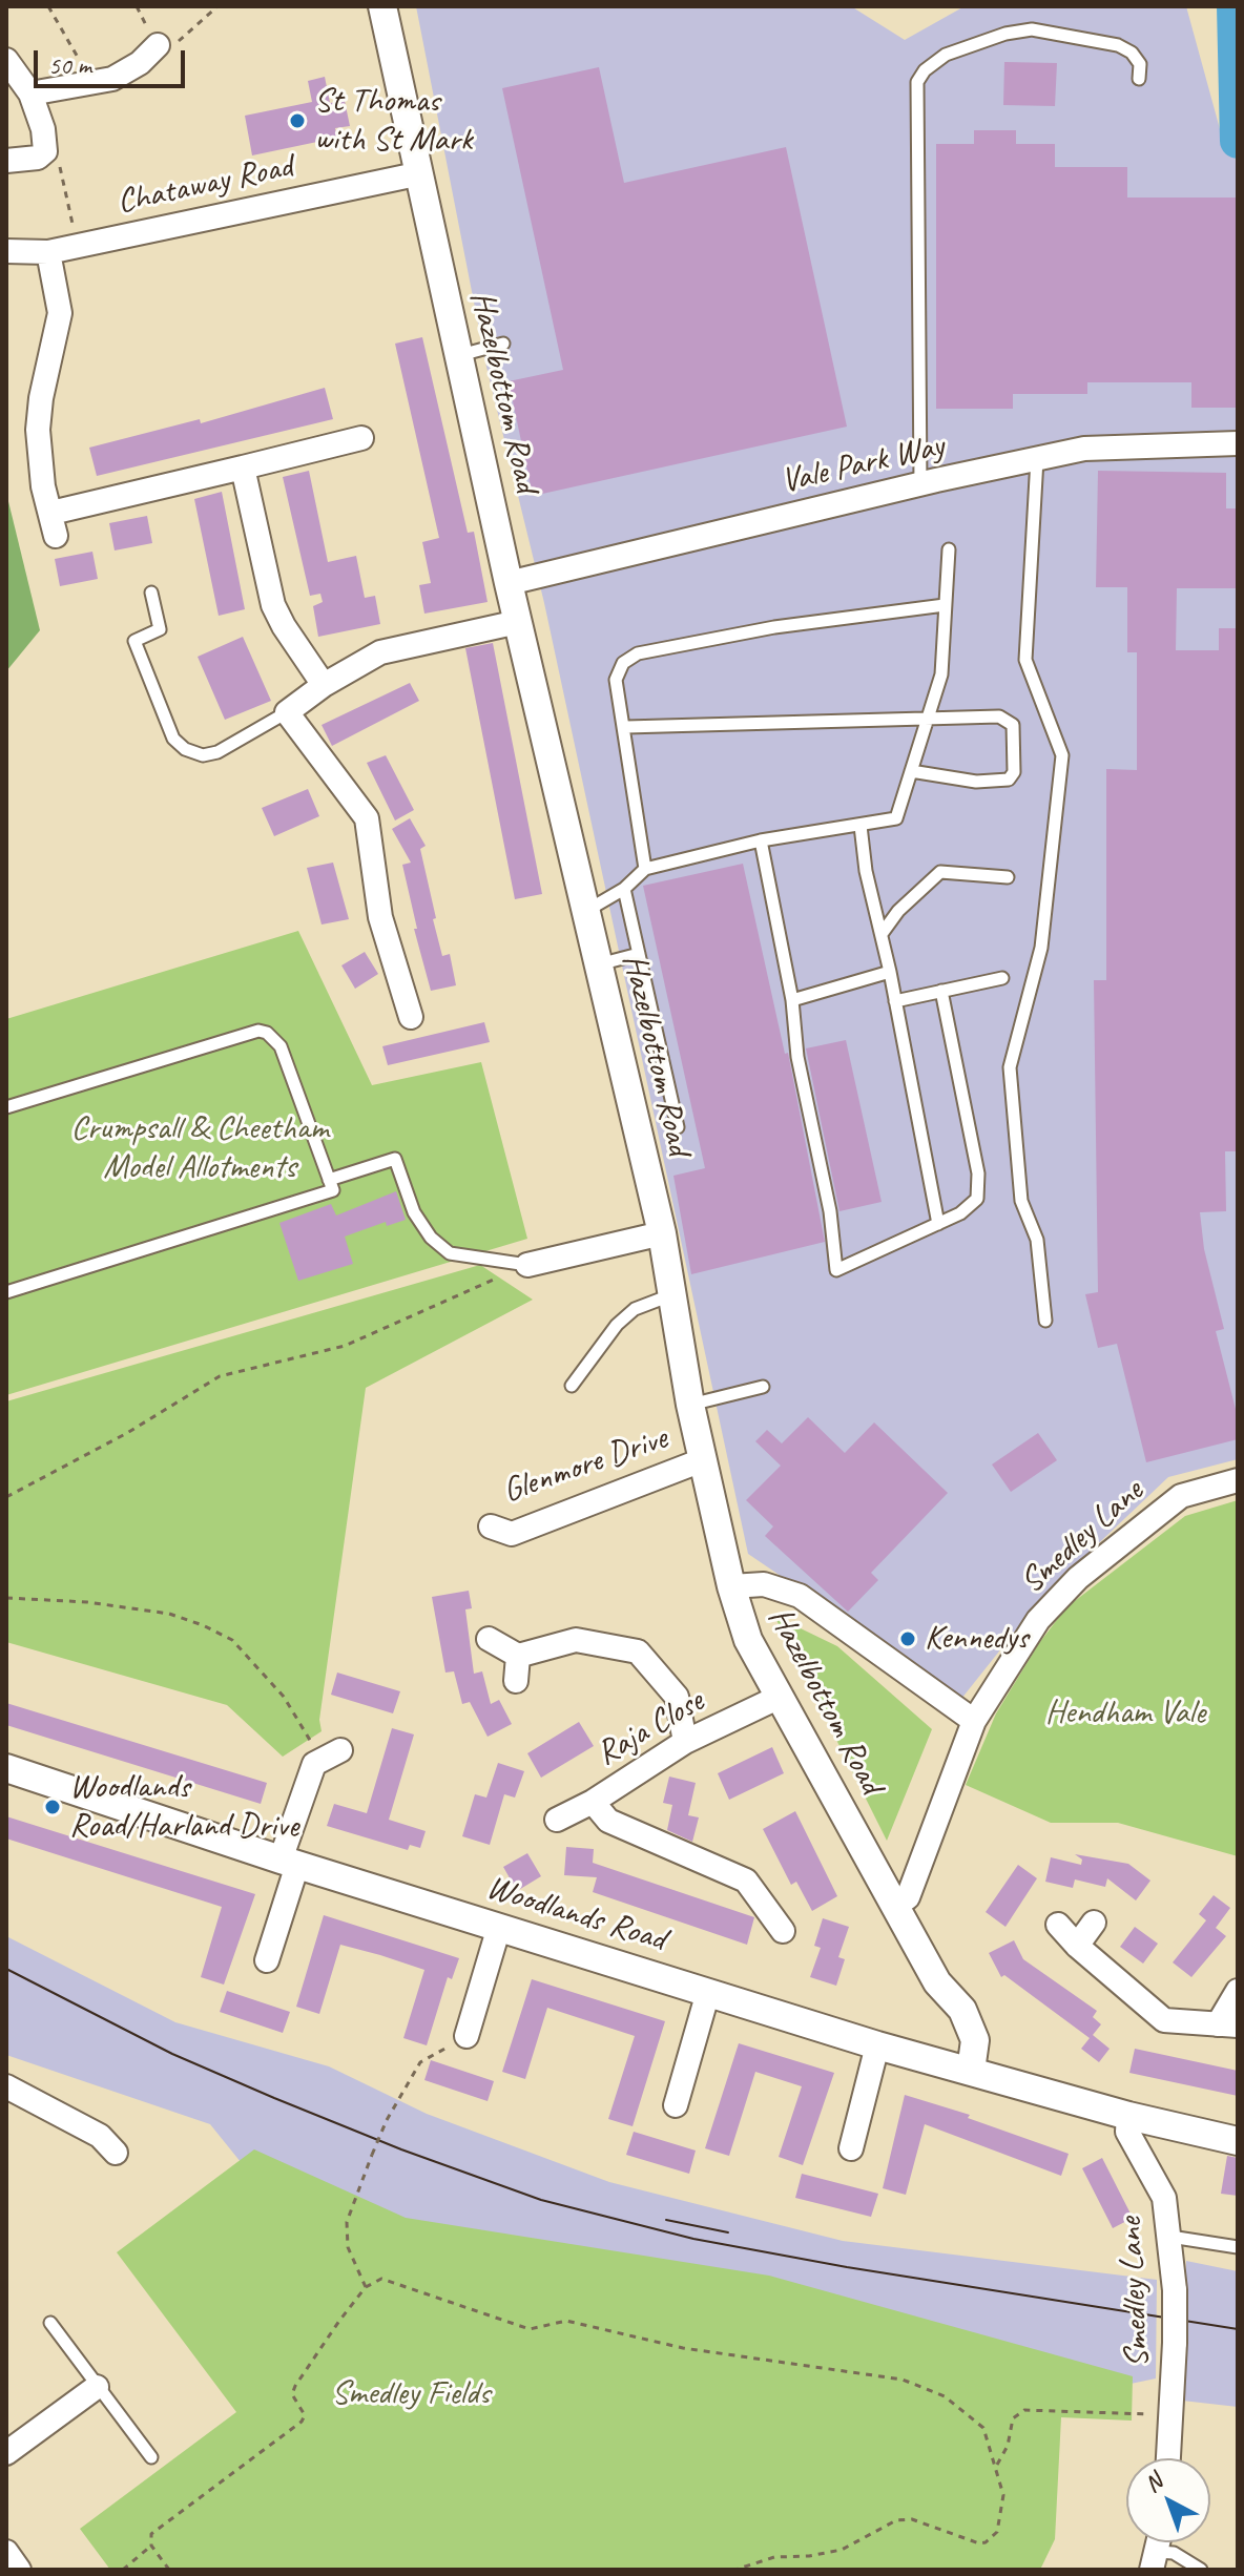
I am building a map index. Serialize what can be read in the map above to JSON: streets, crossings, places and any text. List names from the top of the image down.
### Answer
{
  "streets": {
    "street": [
      "Chataway Road",
      "Hazelbottom Road",
      "Vale Park Way",
      "Glenmore Drive",
      "Smedley Lane",
      "Raja Close",
      "Woodlands Road"
    ]
  },
  "crossings": [
    ["Chataway Road", "Hazelbottom Road"],
    ["Hazelbottom Road", "Vale Park Way"],
    ["Hazelbottom Road", "Glenmore Drive"],
    ["Hazelbottom Road", "Smedley Lane"],
    ["Hazelbottom Road", "Raja Close"],
    ["Hazelbottom Road", "Woodlands Road"],
    ["Smedley Lane", "Woodlands Road"]
  ],
  "parks": ["Crumpsall & Cheetham Model Allotments", "Hendham Vale", "Smedley Fields"],
  "places": ["St Thomas with St Mark", "Kennedys", "Woodlands Road/Harland Drive"],
  "scale_bar": "50 m",
  "north": "top left"
}
